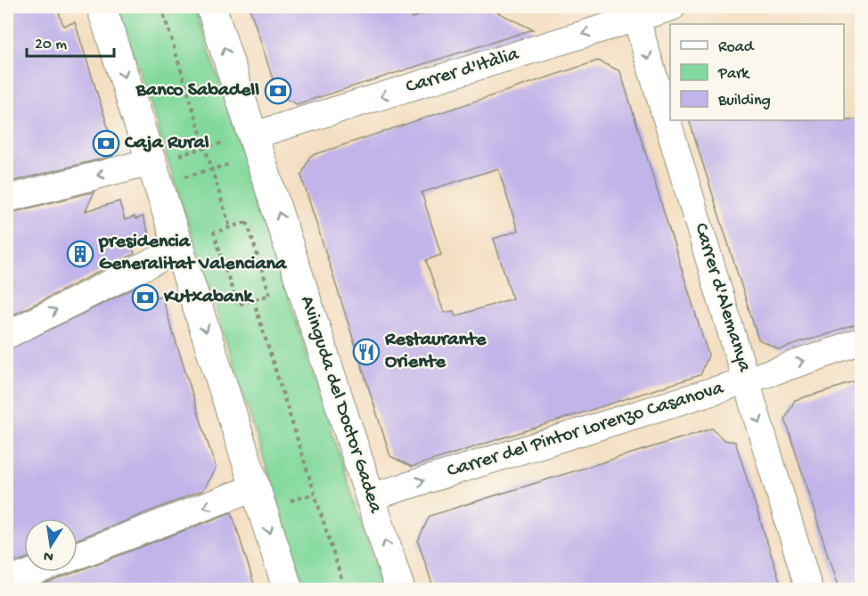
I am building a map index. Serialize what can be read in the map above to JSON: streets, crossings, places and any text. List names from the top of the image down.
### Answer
{
  "streets": {
    "street": [
      "Carrer d'Itàlia",
      "Carrer d'Alemanya",
      "Avinguda del Doctor Gadea",
      "Carrer del Pintor Lorenzo Casanova"
    ]
  },
  "crossings": [
    ["Carrer d'Itàlia", "Carrer d'Alemanya"],
    ["Carrer d'Itàlia", "Avinguda del Doctor Gadea"],
    ["Carrer d'Alemanya", "Carrer del Pintor Lorenzo Casanova"],
    ["Avinguda del Doctor Gadea", "Carrer del Pintor Lorenzo Casanova"]
  ],
  "one_way": ["Carrer d'Itàlia", "Carrer d'Alemanya", "Carrer del Pintor Lorenzo Casanova"],
  "places": {
    "bank": ["Banco Sabadell", "Caja Rural", "Kutxabank"],
    "building": ["presidencia Generalitat Valenciana"],
    "restaurant": ["Restaurante Oriente"]
  },
  "legend": ["Road", "Park", "Building"],
  "scale_bar": "20 m",
  "north": "bottom"
}
